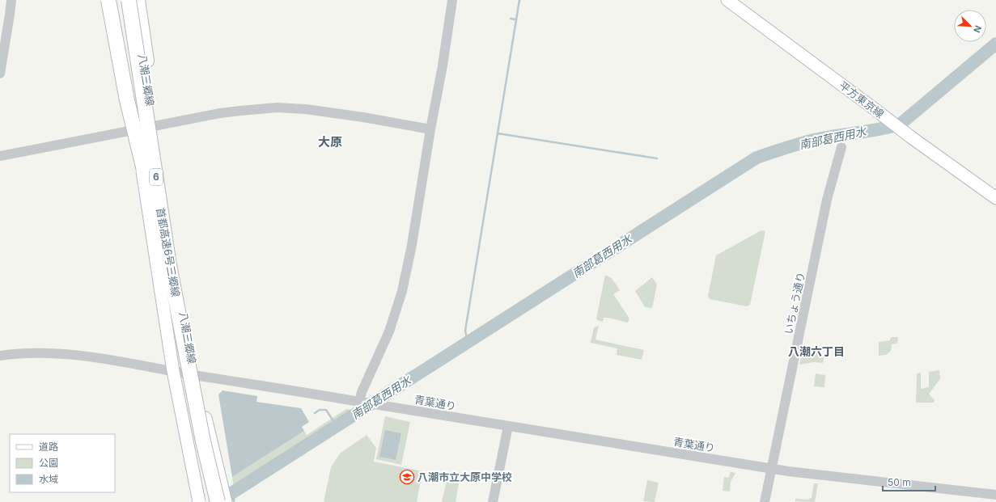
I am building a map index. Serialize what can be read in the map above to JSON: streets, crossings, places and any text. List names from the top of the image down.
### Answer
{
  "streets": {
    "highway": ["6", "首都高速6号三郷線"],
    "main road": ["八潮三郷線", "平方東京線"],
    "street": ["いちょう通り", "青葉通り"]
  },
  "crossings": [
    ["八潮三郷線", "青葉通り"],
    ["いちょう通り", "青葉通り"]
  ],
  "districts": ["大原", "八潮六丁目"],
  "water": ["南部葛西用水"],
  "places": {
    "school or university": ["八潮市立大原中学校"]
  },
  "legend": ["道路", "公園", "水域"],
  "scale_bar": "50 m",
  "north": "bottom right"
}
